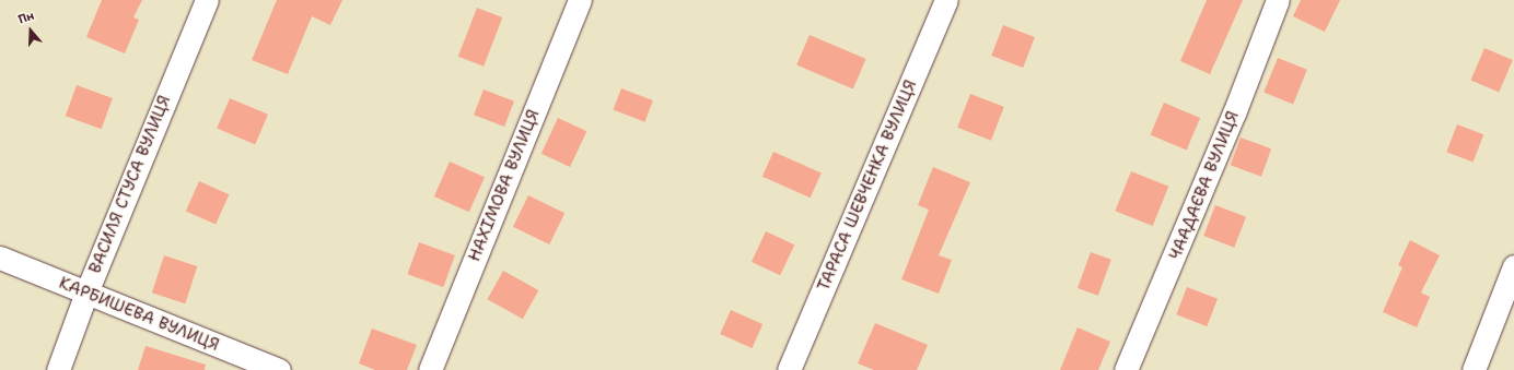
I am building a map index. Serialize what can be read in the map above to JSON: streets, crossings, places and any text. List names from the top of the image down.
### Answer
{
  "streets": {
    "street": [
      "ВАСИЛЯ СТУСА ВУЛИЦЯ",
      "НАХІМОВА ВУЛИЦЯ",
      "ТАРАСА ШЕВЧЕНКА ВУЛИЦЯ",
      "ЧААДАЄВА ВУЛИЦЯ",
      "КАРБИШЕВА ВУЛИЦЯ"
    ]
  },
  "crossings": [
    ["ВАСИЛЯ СТУСА ВУЛИЦЯ", "КАРБИШЕВА ВУЛИЦЯ"]
  ],
  "north": "top"
}
